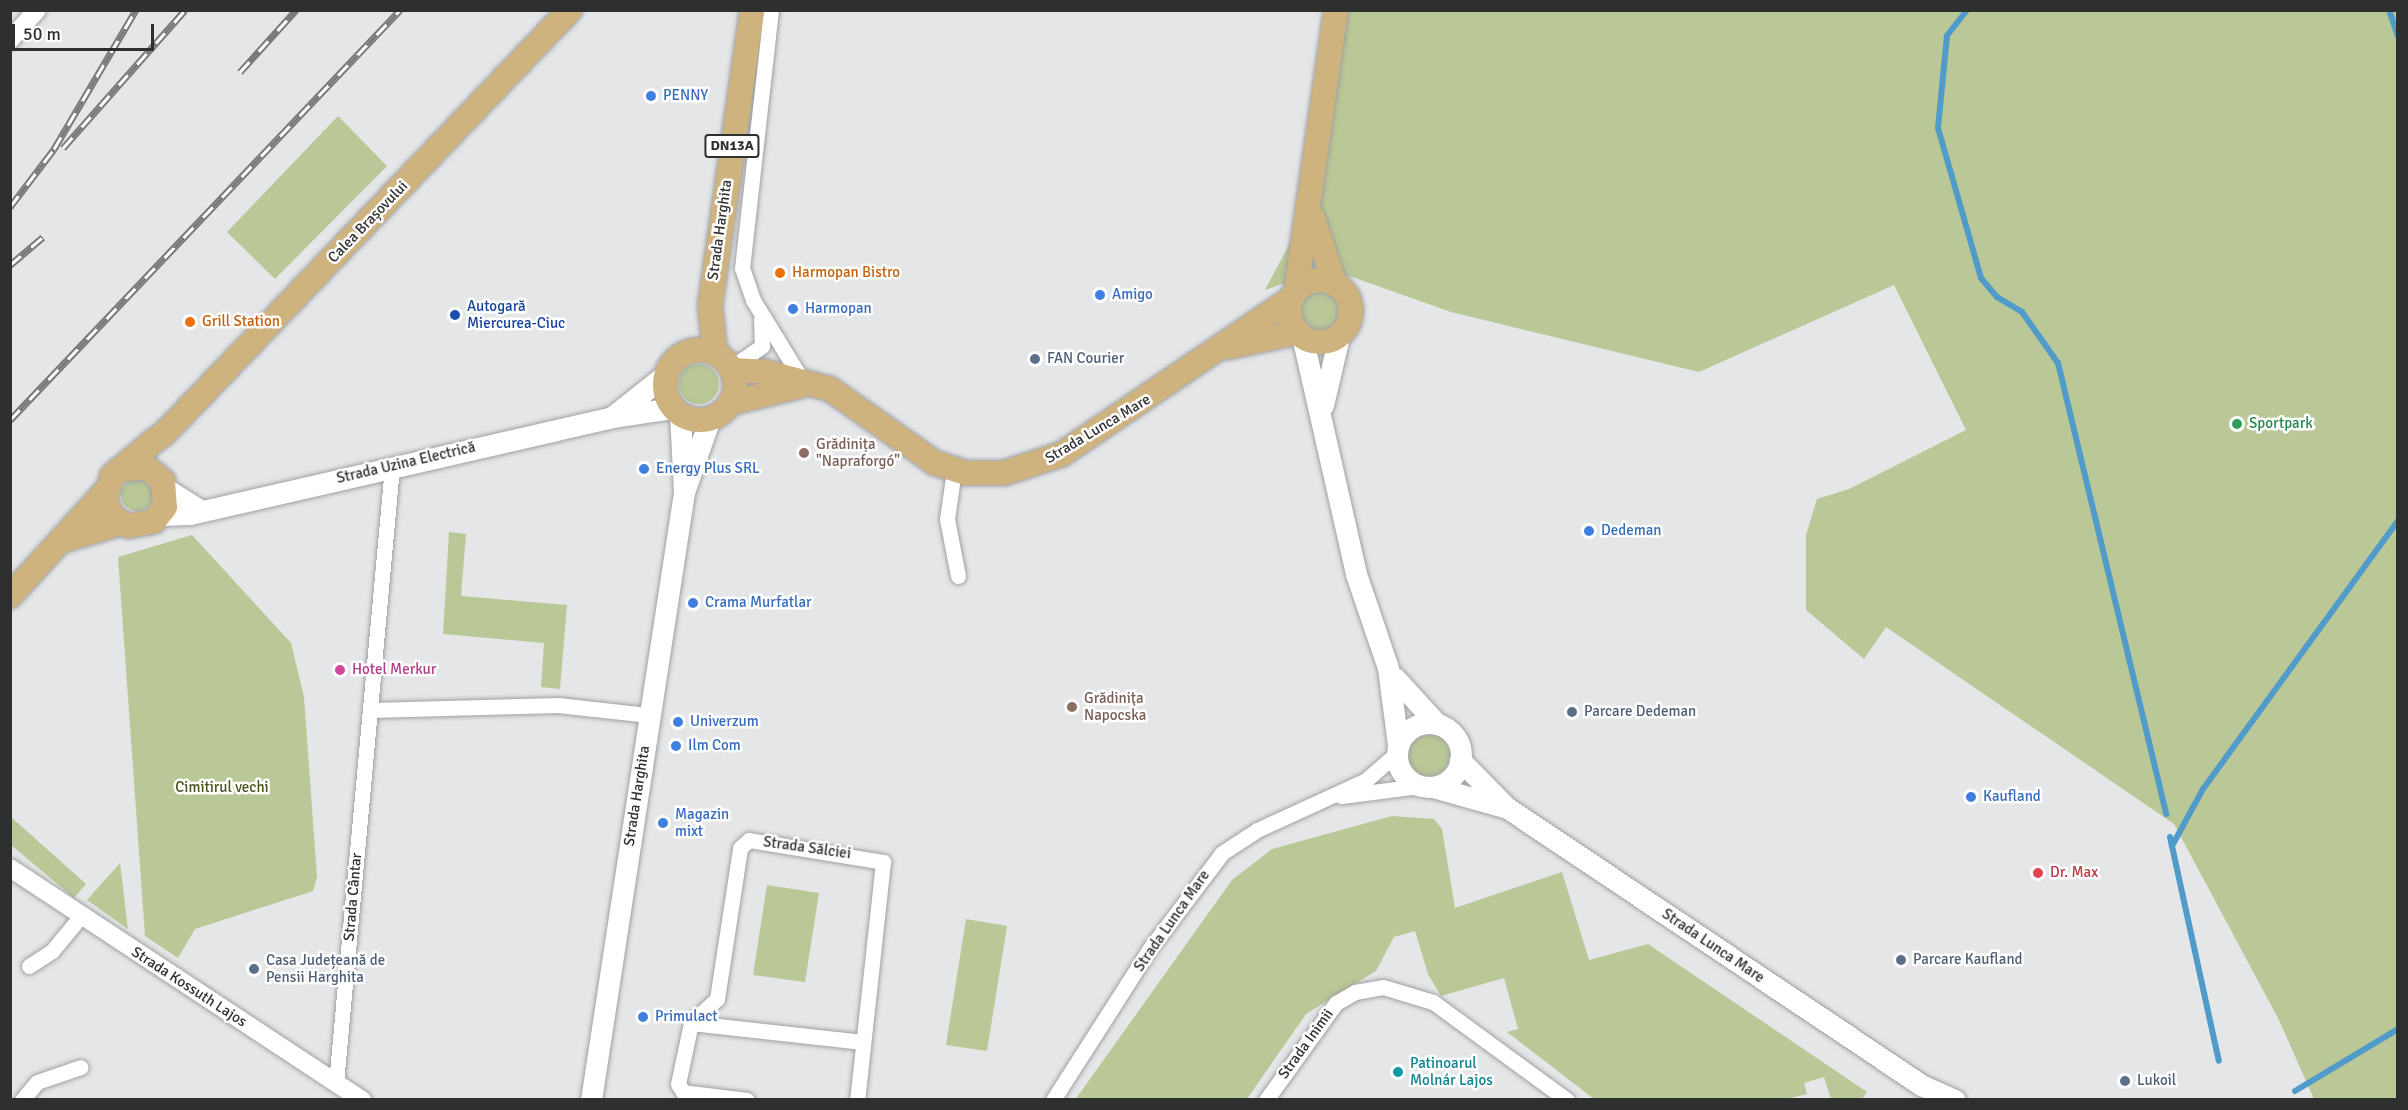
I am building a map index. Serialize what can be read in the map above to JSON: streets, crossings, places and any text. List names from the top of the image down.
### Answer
{
  "streets": {
    "main road": [
      "DN13A",
      "Calea Brașovului",
      "Strada Harghita",
      "Strada Lunca Mare",
      "Strada Uzina Electrică"
    ],
    "street": [
      "Strada Sălciei",
      "Strada Cântar",
      "Strada Kossuth Lajos",
      "Strada Inimii"
    ]
  },
  "crossings": [
    ["Calea Brașovului", "Strada Uzina Electrică"],
    ["Strada Harghita", "Strada Lunca Mare"],
    ["Strada Harghita", "Strada Uzina Electrică"],
    ["Strada Lunca Mare", "Strada Uzina Electrică"],
    ["Strada Uzina Electrică", "Strada Cântar"],
    ["Strada Cântar", "Strada Kossuth Lajos"]
  ],
  "parks": ["Cimitirul vechi"],
  "places": [
    "PENNY",
    "Harmopan Bistro",
    "Amigo",
    "Harmopan",
    "Autogară Miercurea-Ciuc",
    "Grill Station",
    "FAN Courier",
    "Sportpark",
    "Grădinița \"Napraforgó\"",
    "Energy Plus SRL",
    "Dedeman",
    "Crama Murfatlar",
    "Hotel Merkur",
    "Grădiniţa Napocska",
    "Parcare Dedeman",
    "Univerzum",
    "Ilm Com",
    "Kaufland",
    "Magazin mixt",
    "Dr. Max",
    "Parcare Kaufland",
    "Casa Județeană de Pensii Harghita",
    "Primulact",
    "Patinoarul Molnár Lajos",
    "Lukoil"
  ],
  "scale_bar": "50 m"
}
